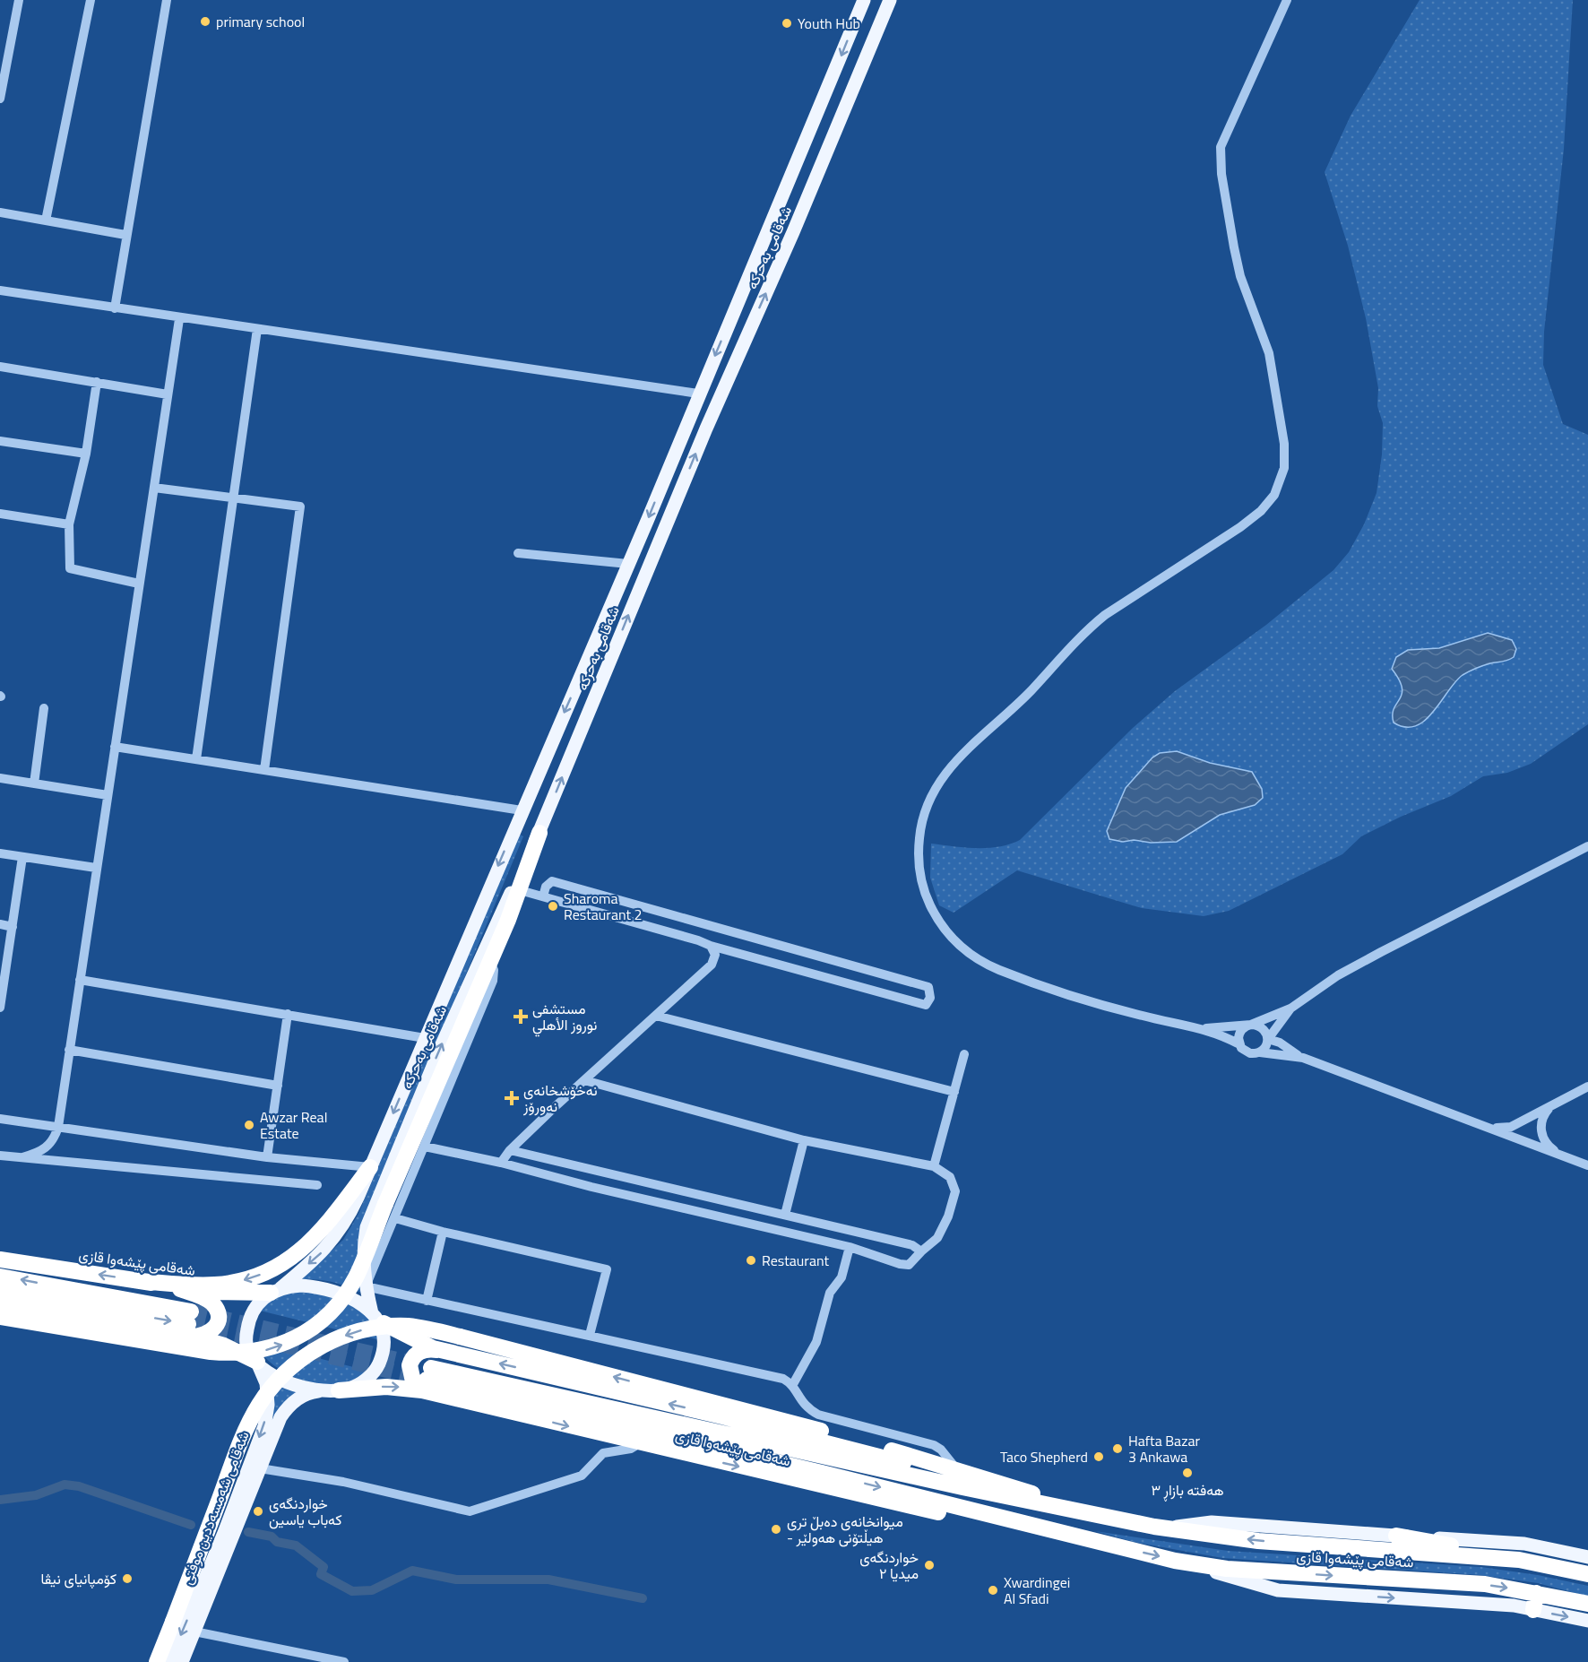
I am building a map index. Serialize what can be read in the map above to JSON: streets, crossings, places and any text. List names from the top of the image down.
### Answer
{
  "streets": {
    "highway": ["شەقامی پێشەوا قازی"],
    "main road": ["شەقامی بەحرکە", "شەقامی شەمسەددین موفتی"]
  },
  "crossings": [
    ["شەقامی بەحرکە", "شەقامی پێشەوا قازی"],
    ["شەقامی بەحرکە", "شەقامی شەمسەددین موفتی"],
    ["شەقامی پێشەوا قازی", "شەقامی شەمسەددین موفتی"]
  ],
  "places": {
    "other": [
      "primary school",
      "Youth Hub",
      "Sharoma Restaurant 2",
      "Awzar Real Estate",
      "Restaurant",
      "Hafta Bazar 3 Ankawa",
      "Taco Shepherd",
      "هەفتە بازاڕ ٣",
      "خواردنگەی کەباب یاسین",
      "میوانخانەی دەبڵ تری - هیڵتۆنی هەولێر",
      "خواردنگەی میدیا ٢",
      "کۆمپانیای نیڤا",
      "Xwardingei Al Sfadi"
    ],
    "health": ["مستشفى نوروز الأهلي", "نەخۆشخانەی نەورۆز"]
  }
}
